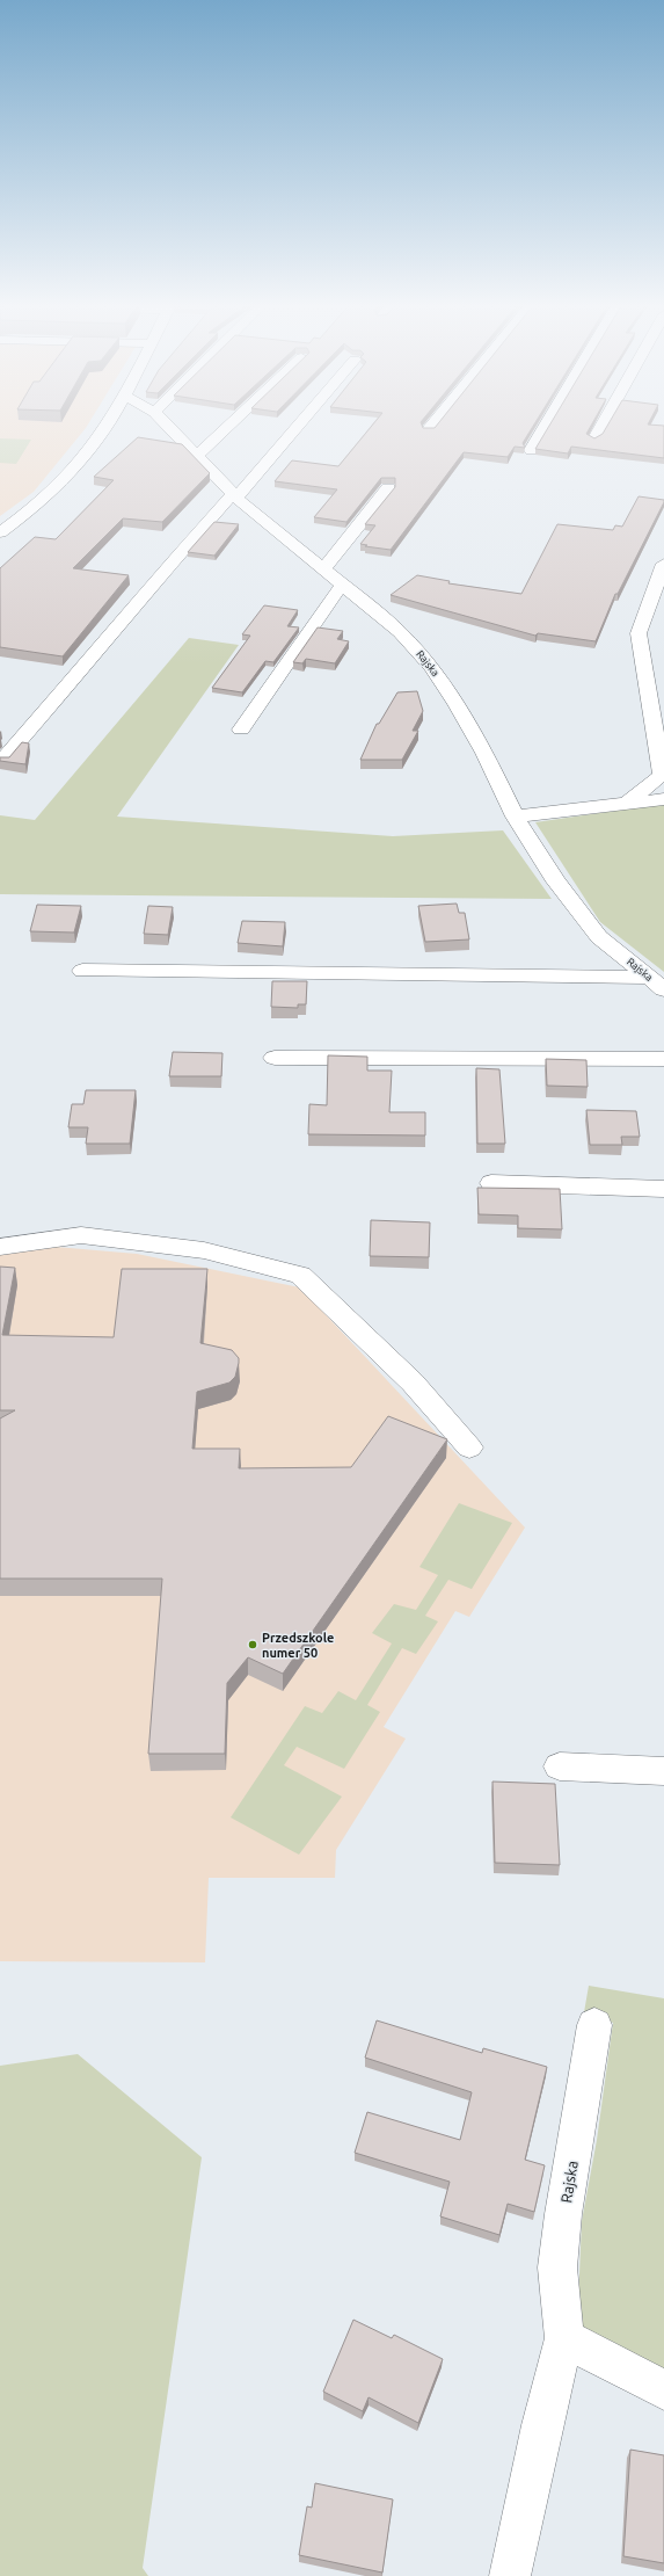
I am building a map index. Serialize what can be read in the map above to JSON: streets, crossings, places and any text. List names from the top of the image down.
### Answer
{
  "streets": {
    "street": ["Rajska"]
  },
  "places": ["Przedszkole numer 50"]
}
